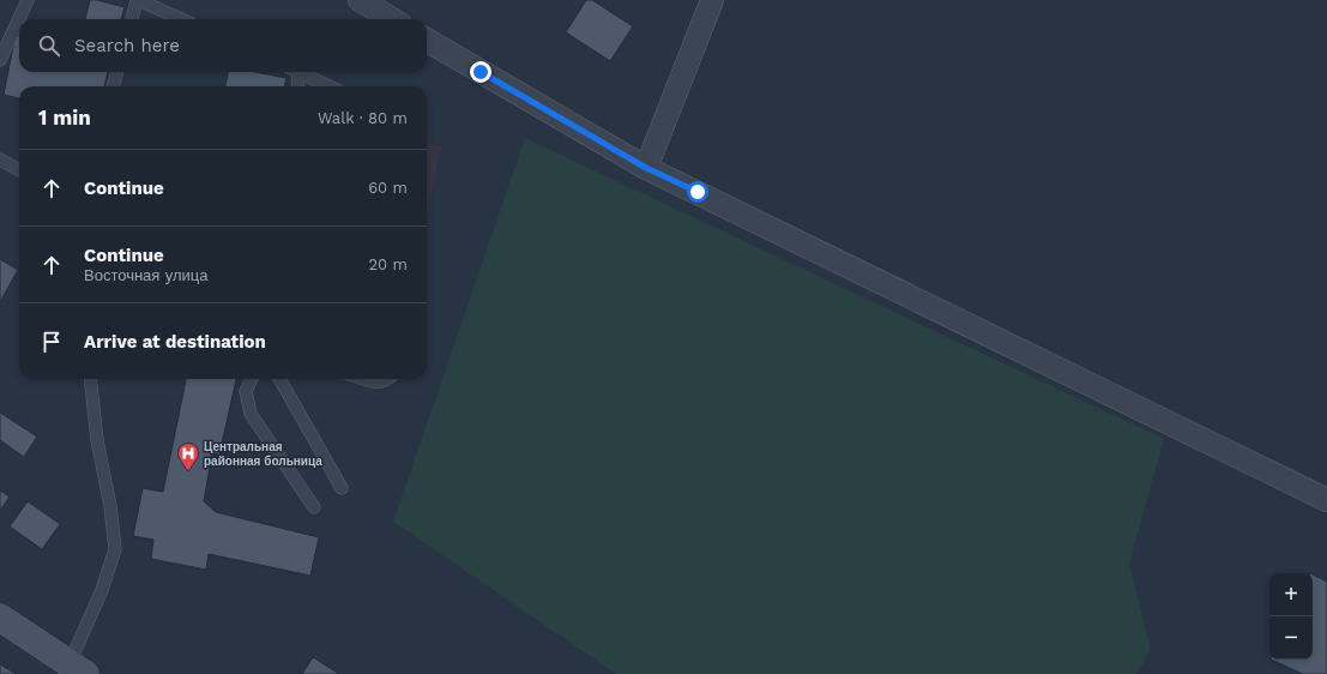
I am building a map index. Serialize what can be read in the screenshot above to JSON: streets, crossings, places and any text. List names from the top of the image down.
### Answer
{
  "places": {
    "hospital": ["Центральная районная больница"]
  },
  "page": {
    "search": "Search here",
    "heading": ["1 min", "Walk · 80 m"],
    "list": [
      ["Continue", "60 m"],
      ["Continue", "Восточная улица", "20 m"],
      "Arrive at destination"
    ],
    "map_buttons": ["+", "−"]
  }
}
